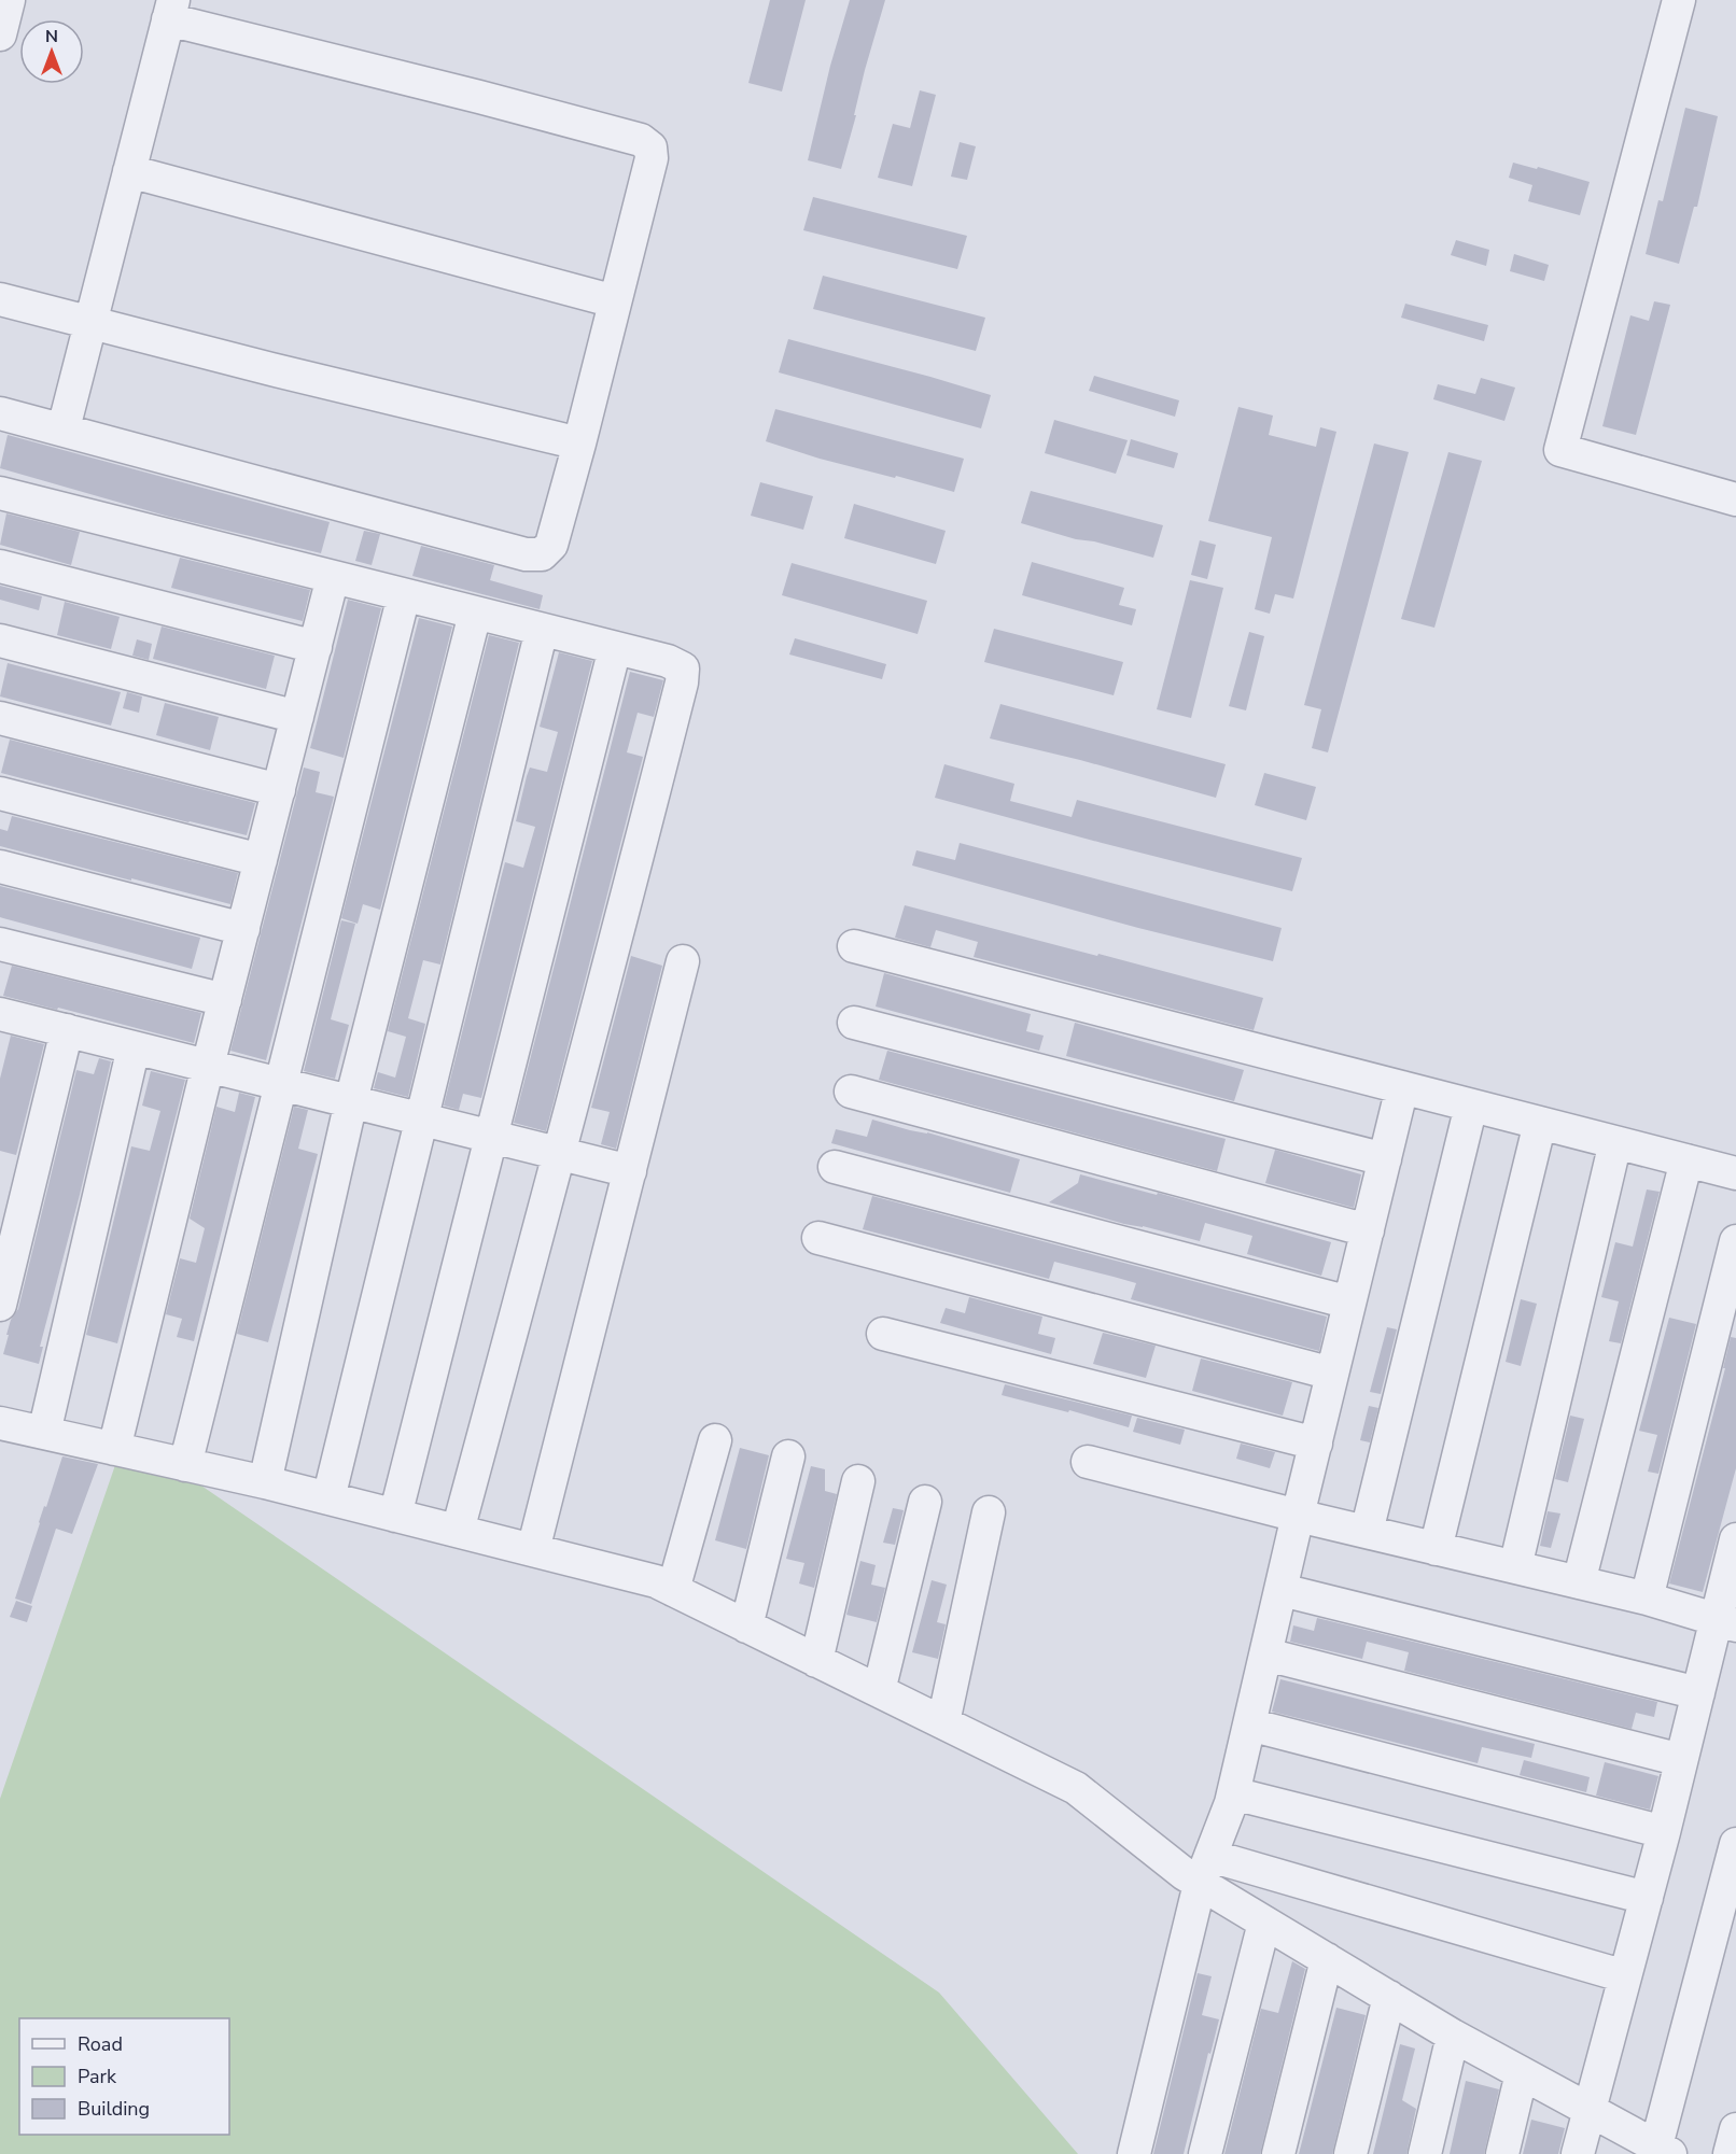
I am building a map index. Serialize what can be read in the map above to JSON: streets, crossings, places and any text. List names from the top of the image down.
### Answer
{
  "legend": ["Road", "Park", "Building"],
  "north": "top"
}
